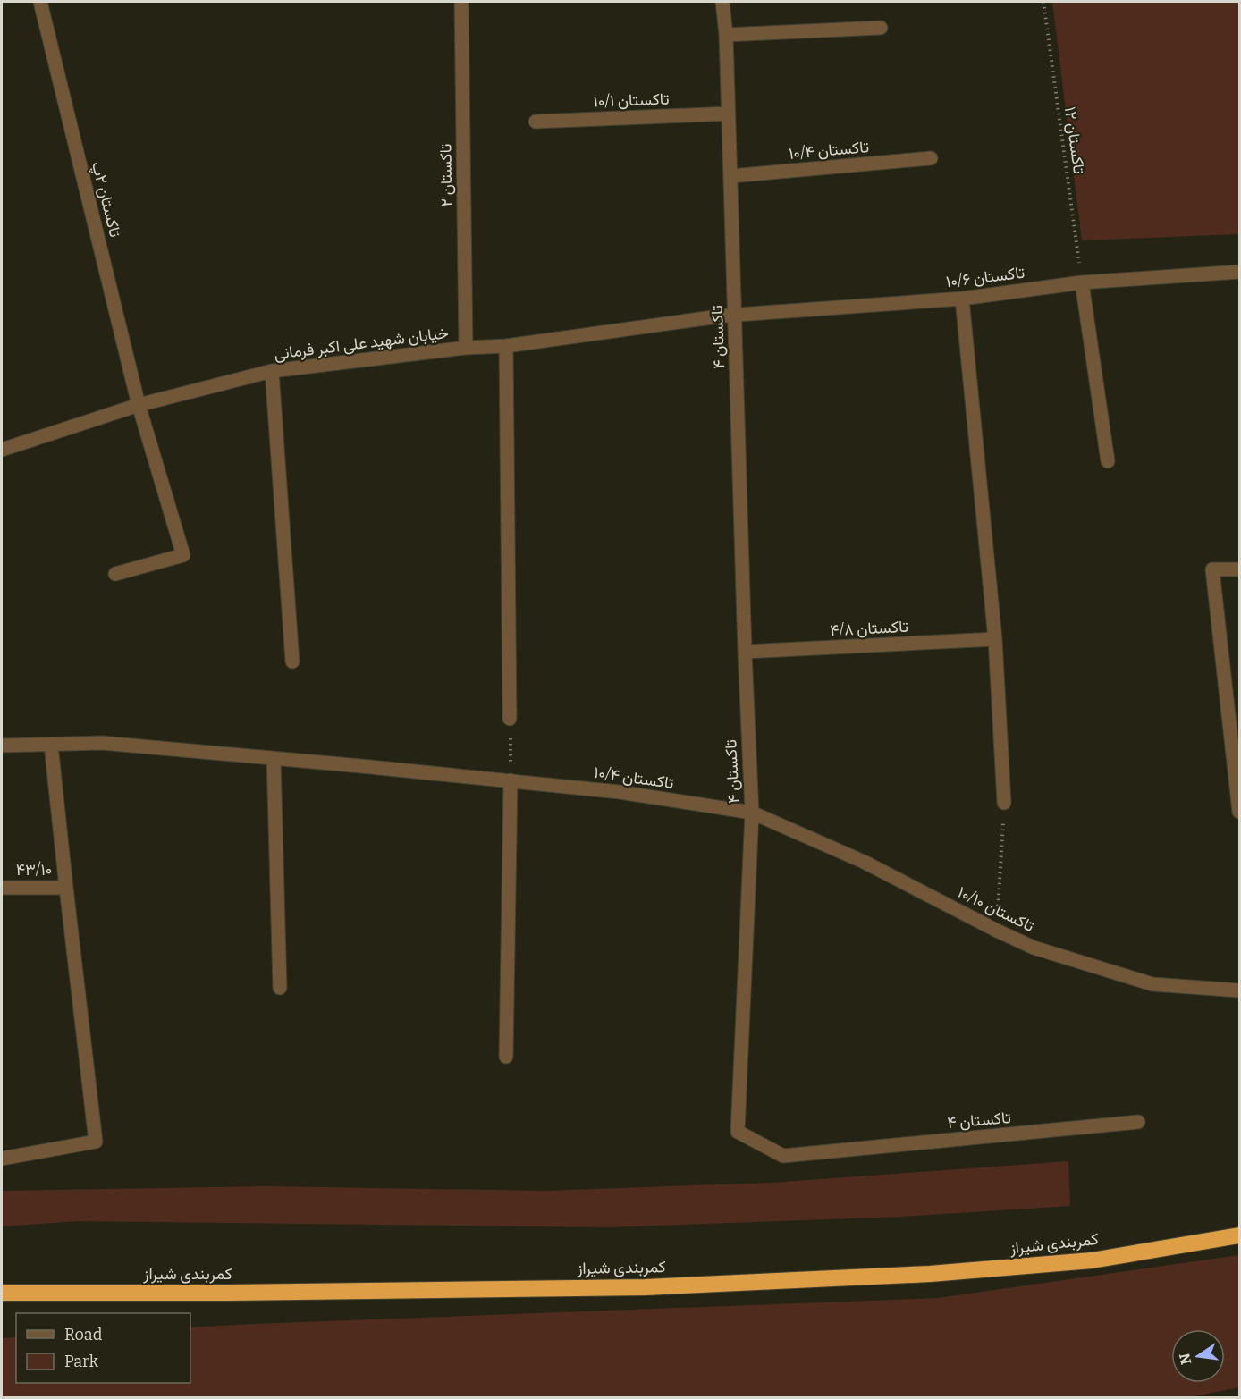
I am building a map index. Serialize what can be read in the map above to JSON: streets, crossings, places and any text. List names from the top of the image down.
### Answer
{
  "streets": {
    "highway": ["کمربندی شیراز"],
    "street": [
      "تاکستان ۱۰/۱",
      "تاکستان ۱۰/۴",
      "تاکستان ۲",
      "تاکستان ۲پ",
      "تاکستان ۱۰/۶",
      "تاکستان ۴",
      "خیابان شهید علی اکبر فرمانی",
      "تاکستان ۴/۸",
      "۴۳/۱۰",
      "تاکستان ۱۰/۱۰"
    ],
    "path": ["تاکستان ۱۲"]
  },
  "crossings": [
    ["تاکستان ۱۰/۱", "تاکستان ۴"],
    ["تاکستان ۱۲", "تاکستان ۱۰/۶"],
    ["تاکستان ۱۰/۴", "تاکستان ۴"],
    ["تاکستان ۱۰/۴", "تاکستان ۱۰/۱۰"],
    ["تاکستان ۲", "خیابان شهید علی اکبر فرمانی"],
    ["تاکستان ۲پ", "خیابان شهید علی اکبر فرمانی"],
    ["تاکستان ۱۰/۶", "تاکستان ۴"],
    ["تاکستان ۱۰/۶", "خیابان شهید علی اکبر فرمانی"],
    ["تاکستان ۴", "خیابان شهید علی اکبر فرمانی"],
    ["تاکستان ۴", "تاکستان ۴/۸"],
    ["تاکستان ۴", "تاکستان ۱۰/۱۰"]
  ],
  "legend": ["Road", "Park"],
  "north": "left"
}
